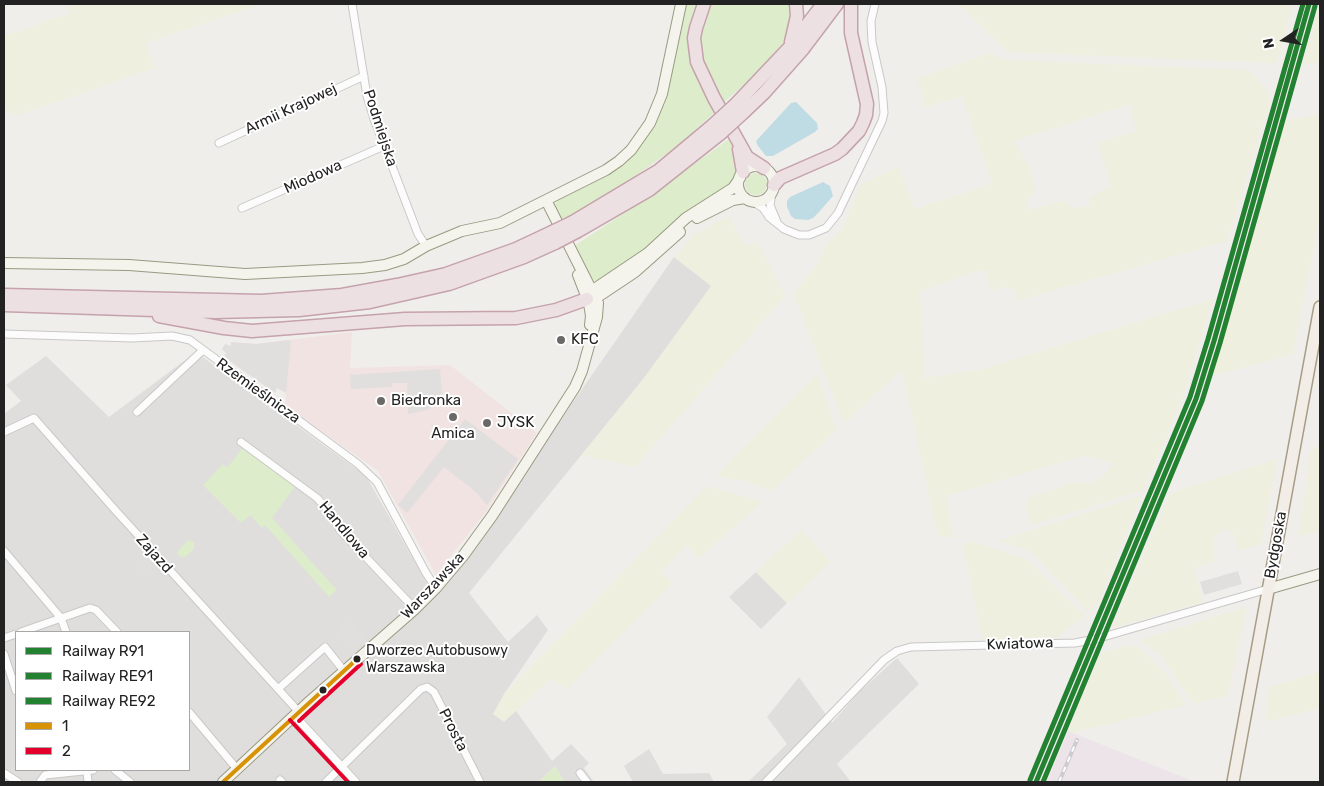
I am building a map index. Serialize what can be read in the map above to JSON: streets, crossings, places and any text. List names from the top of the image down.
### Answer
{
  "streets": {
    "main road": ["Bydgoska"],
    "street": [
      "Armii Krajowej",
      "Podmiejska",
      "Miodowa",
      "Rzemieślnicza",
      "Handlowa",
      "Zajazd",
      "Warszawska",
      "Kwiatowa",
      "Prosta"
    ]
  },
  "crossings": [
    ["Armii Krajowej", "Podmiejska"],
    ["Podmiejska", "Miodowa"],
    ["Rzemieślnicza", "Warszawska"],
    ["Handlowa", "Warszawska"],
    ["Bydgoska", "Kwiatowa"],
    ["Zajazd", "Warszawska"],
    ["Zajazd", "Prosta"]
  ],
  "places": [
    "KFC",
    "Biedronka",
    "Amica",
    "JYSK",
    "Dworzec Autobusowy Warszawska"
  ],
  "lines": [
    "rail line R91",
    "rail line RE92",
    "rail line RE91",
    "transit line 1",
    "transit line 2"
  ],
  "legend": [
    "Railway R91",
    "Railway RE91",
    "Railway RE92",
    "1",
    "2"
  ],
  "north": "left"
}
